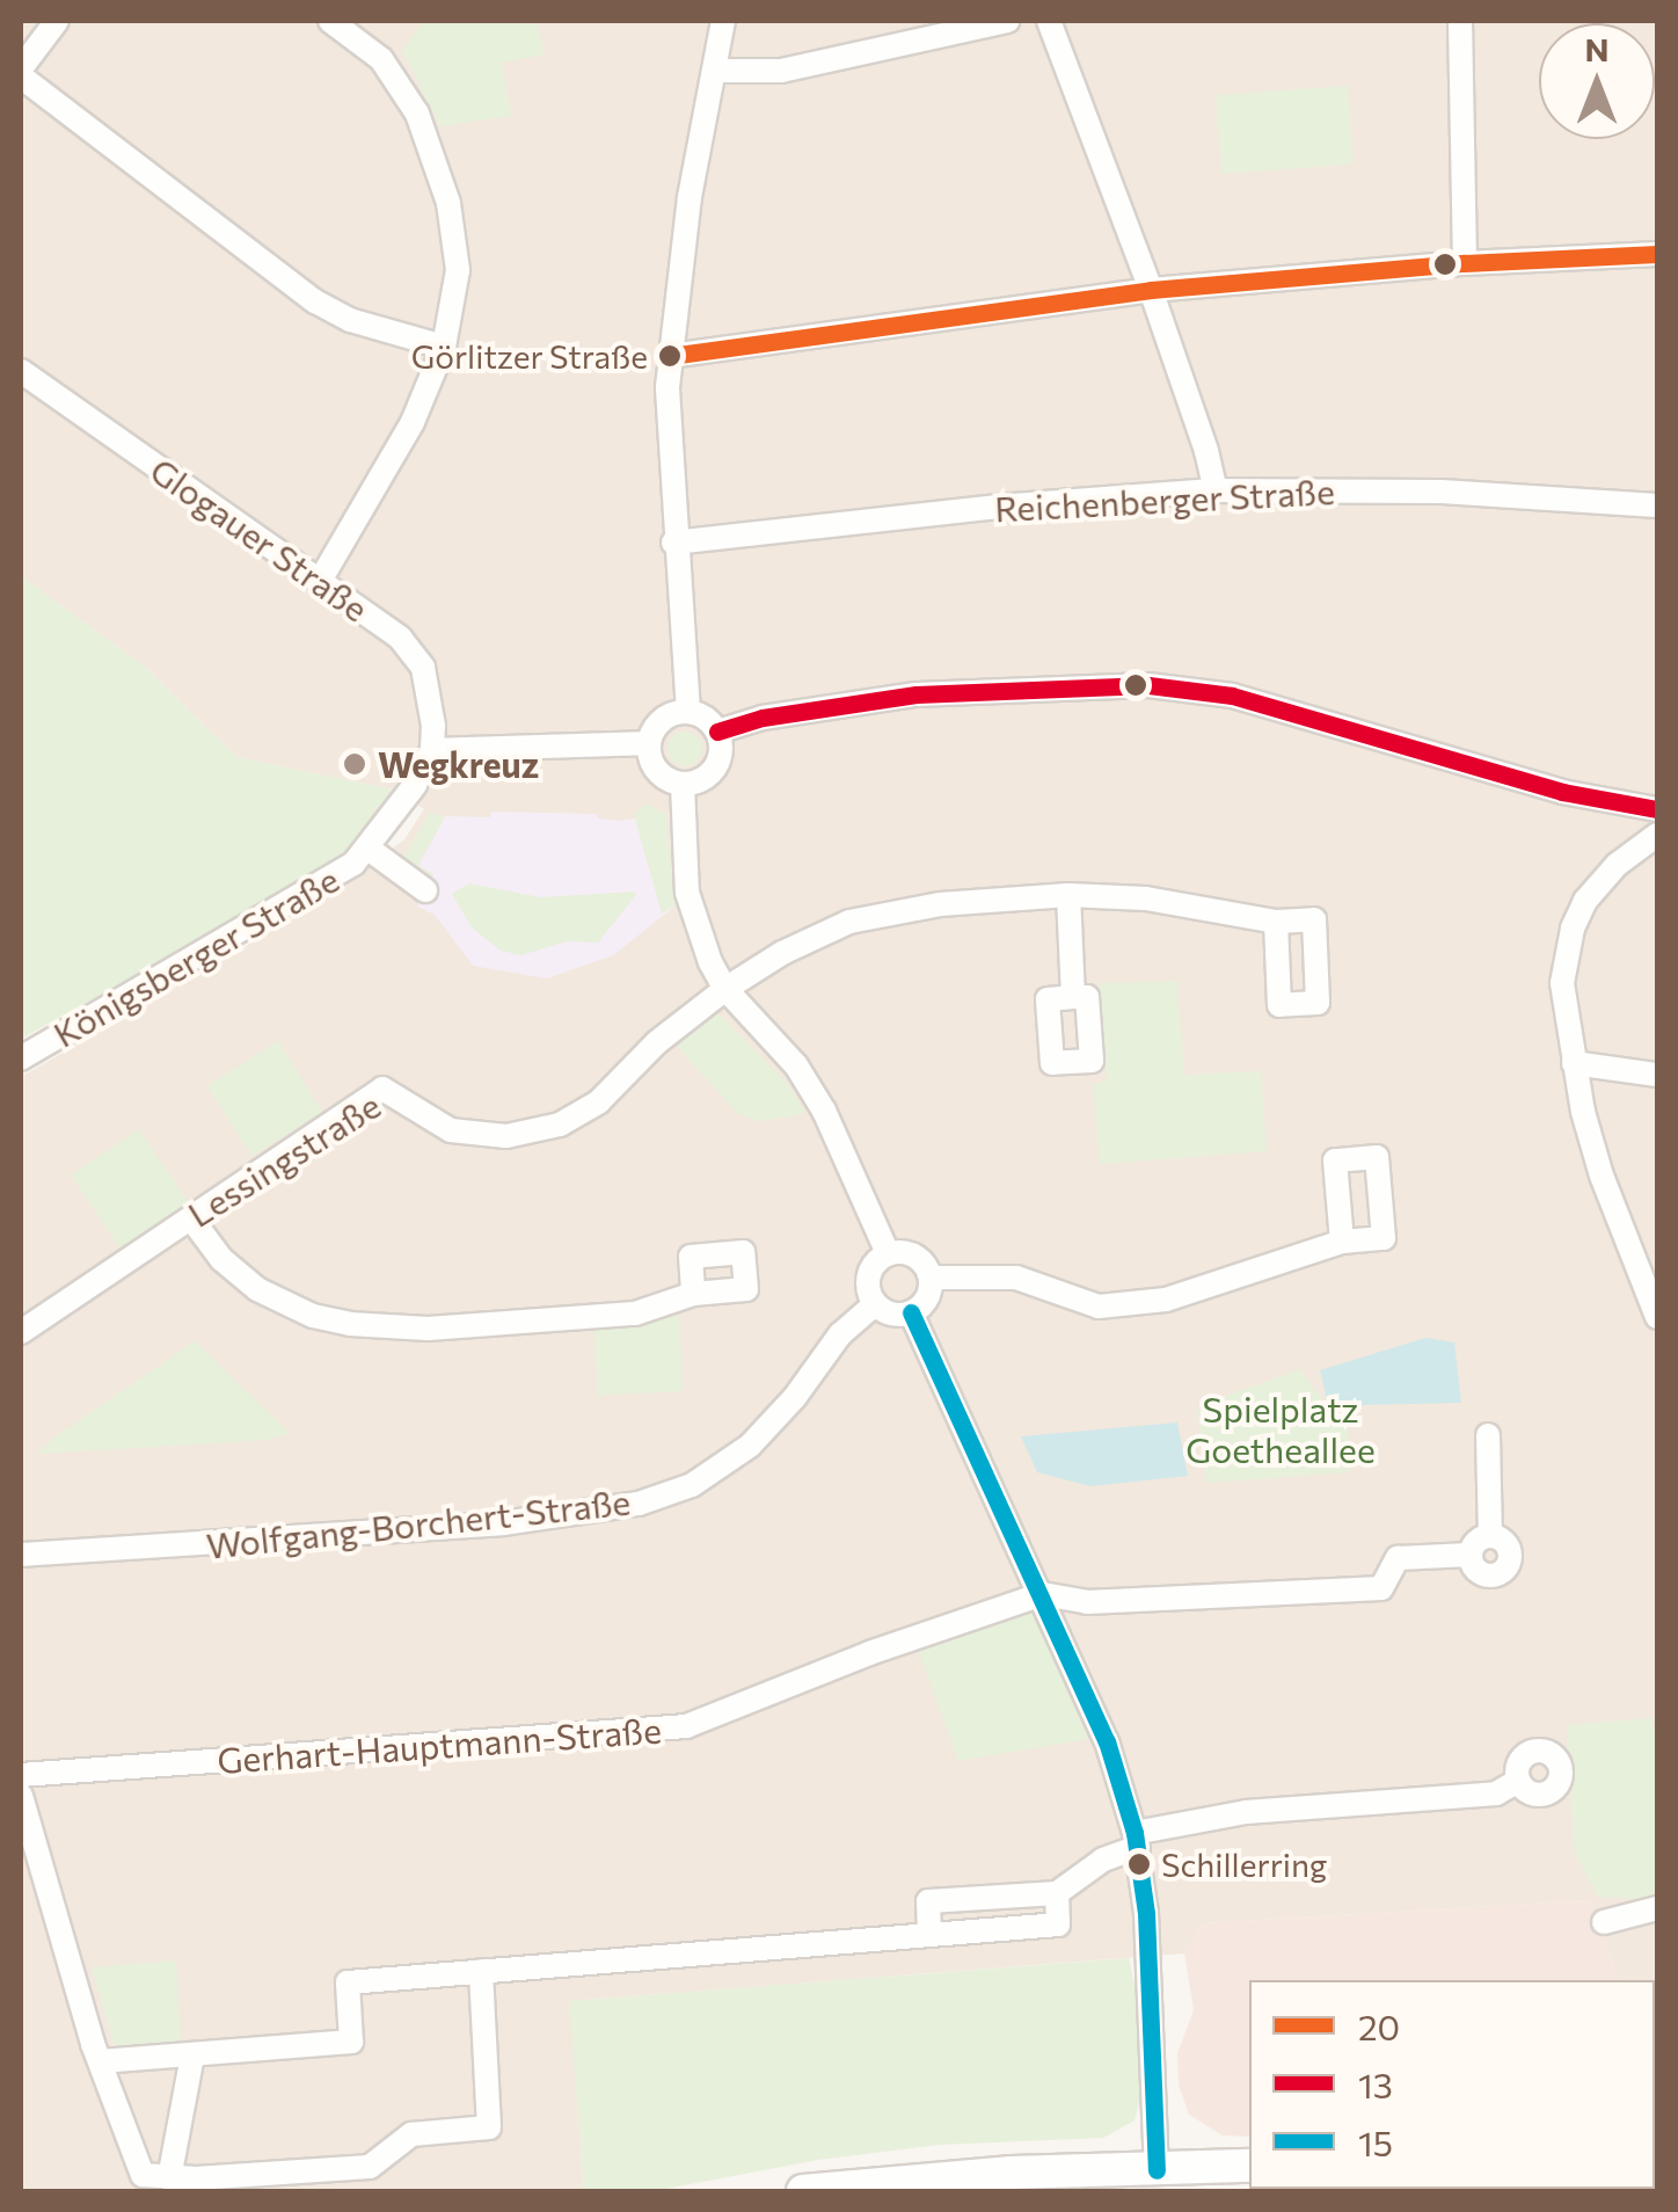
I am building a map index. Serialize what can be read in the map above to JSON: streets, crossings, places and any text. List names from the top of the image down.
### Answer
{
  "streets": {
    "street": [
      "Reichenberger Straße",
      "Glogauer Straße",
      "Königsberger Straße",
      "Lessingstraße",
      "Wolfgang-Borchert-Straße",
      "Gerhart-Hauptmann-Straße"
    ]
  },
  "crossings": [
    ["Glogauer Straße", "Königsberger Straße"]
  ],
  "parks": ["Spielplatz Goetheallee"],
  "places": ["Görlitzer Straße", "Wegkreuz", "Schillerring"],
  "lines": ["transit line 20", "transit line 13", "transit line 15"],
  "legend": ["20", "13", "15"],
  "north": "top"
}
